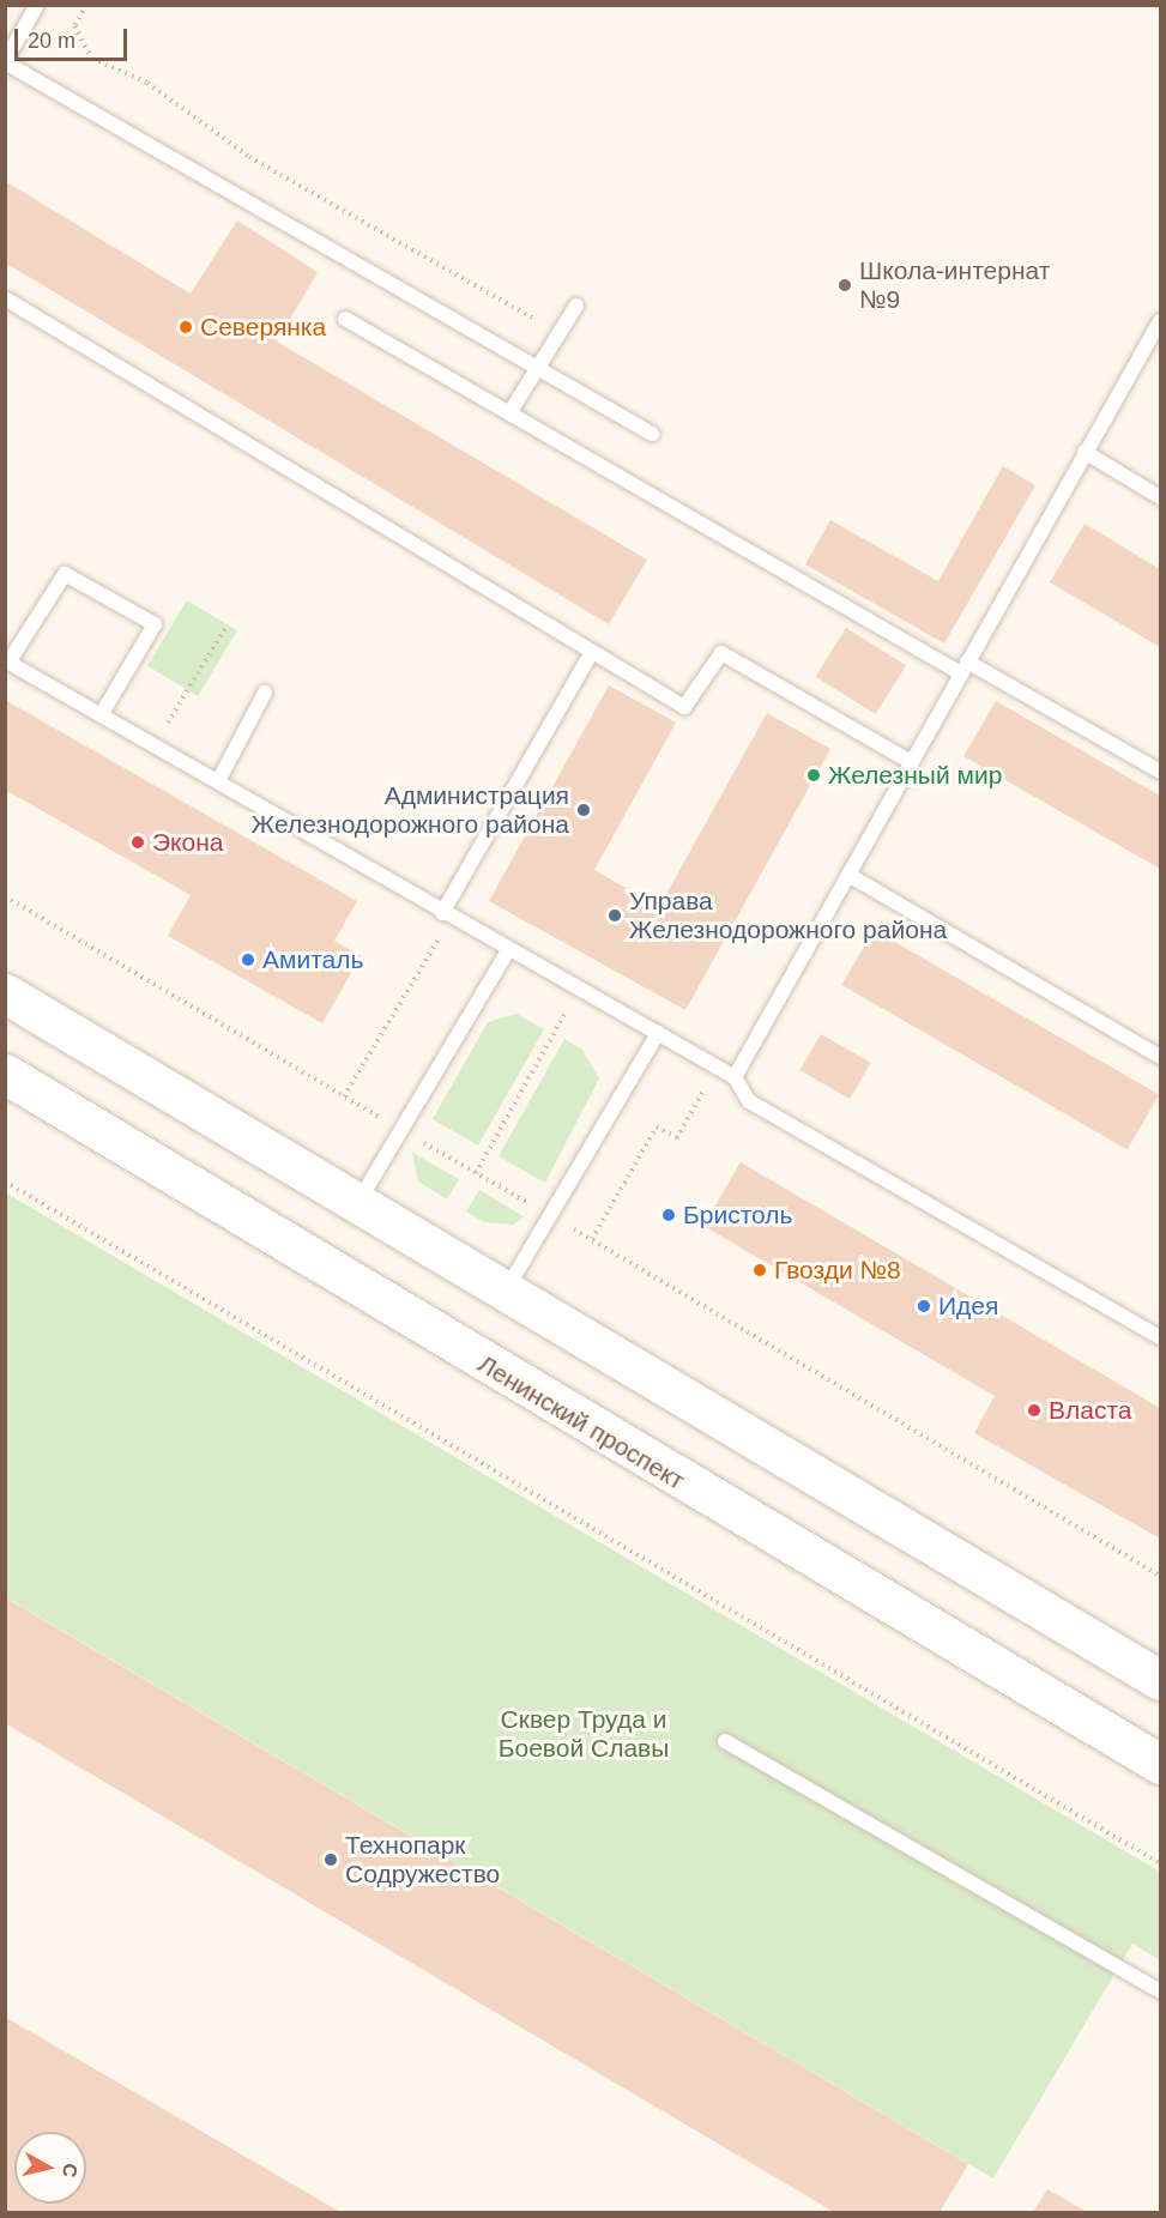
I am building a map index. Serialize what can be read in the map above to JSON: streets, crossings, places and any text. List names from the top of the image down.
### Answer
{
  "streets": {
    "main road": ["Ленинский проспект"]
  },
  "parks": ["Сквер Труда и Боевой Славы"],
  "places": [
    "Школа-интернат №9",
    "Северянка",
    "Железный мир",
    "Администрация Железнодорожного района",
    "Экона",
    "Управа Железнодорожного района",
    "Амиталь",
    "Бристоль",
    "Гвозди №8",
    "Идея",
    "Власта",
    "Технопарк Содружество"
  ],
  "scale_bar": "20 m",
  "north": "right"
}
